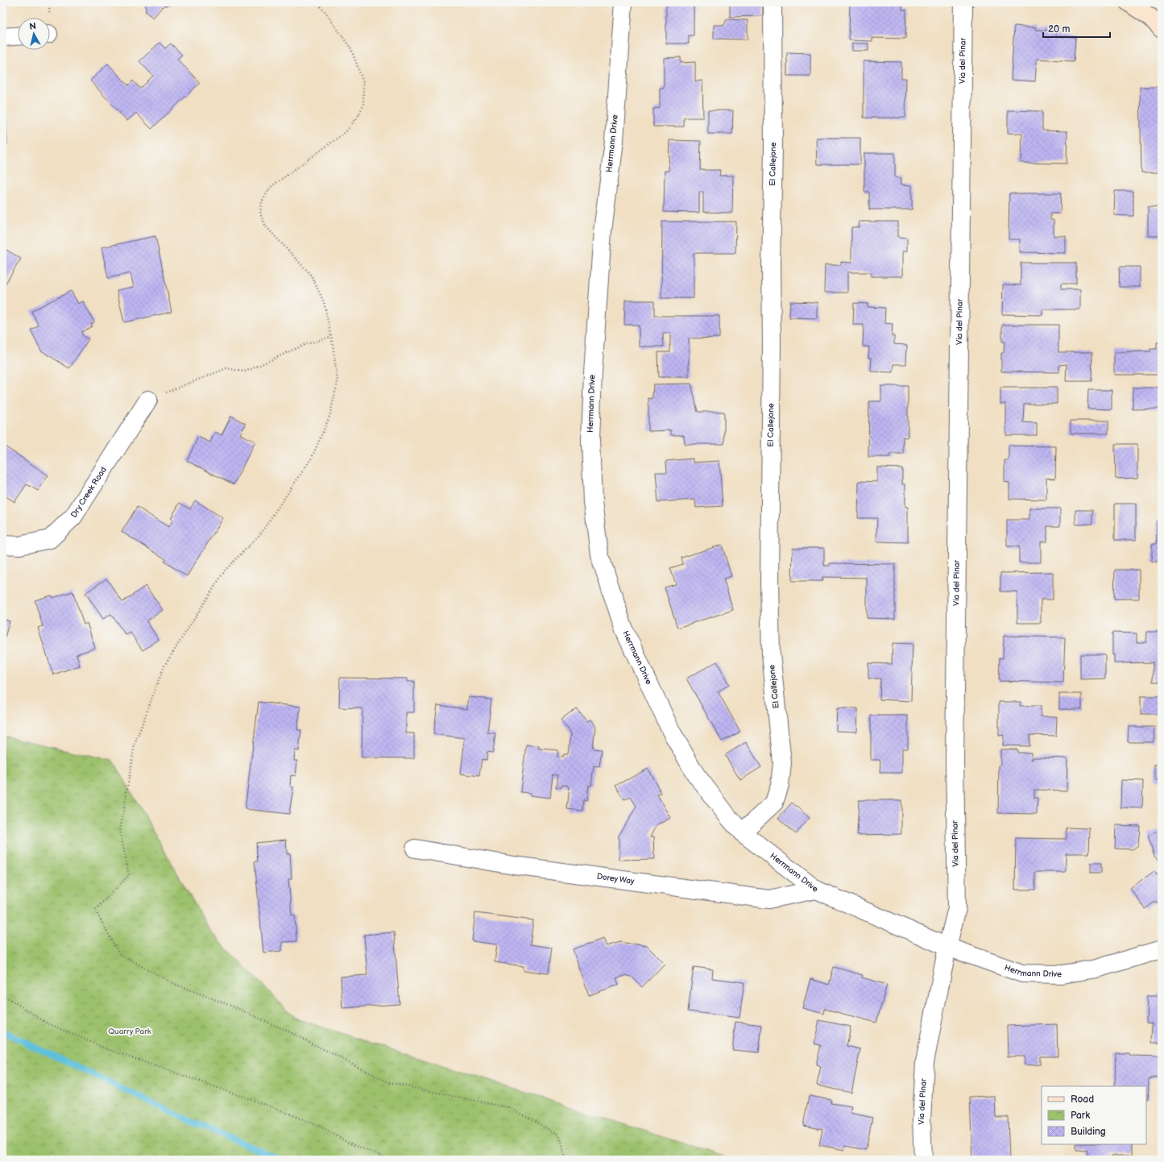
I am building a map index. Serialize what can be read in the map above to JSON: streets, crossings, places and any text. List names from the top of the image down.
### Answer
{
  "streets": {
    "street": [
      "Via del Pinar",
      "Herrmann Drive",
      "El Callejone",
      "Dry Creek Road",
      "Dorey Way"
    ]
  },
  "crossings": [
    ["Via del Pinar", "Herrmann Drive"],
    ["Herrmann Drive", "El Callejone"],
    ["Herrmann Drive", "Dorey Way"]
  ],
  "parks": ["Quarry Park"],
  "legend": ["Road", "Park", "Building"],
  "scale_bar": "20 m",
  "north": "top"
}
